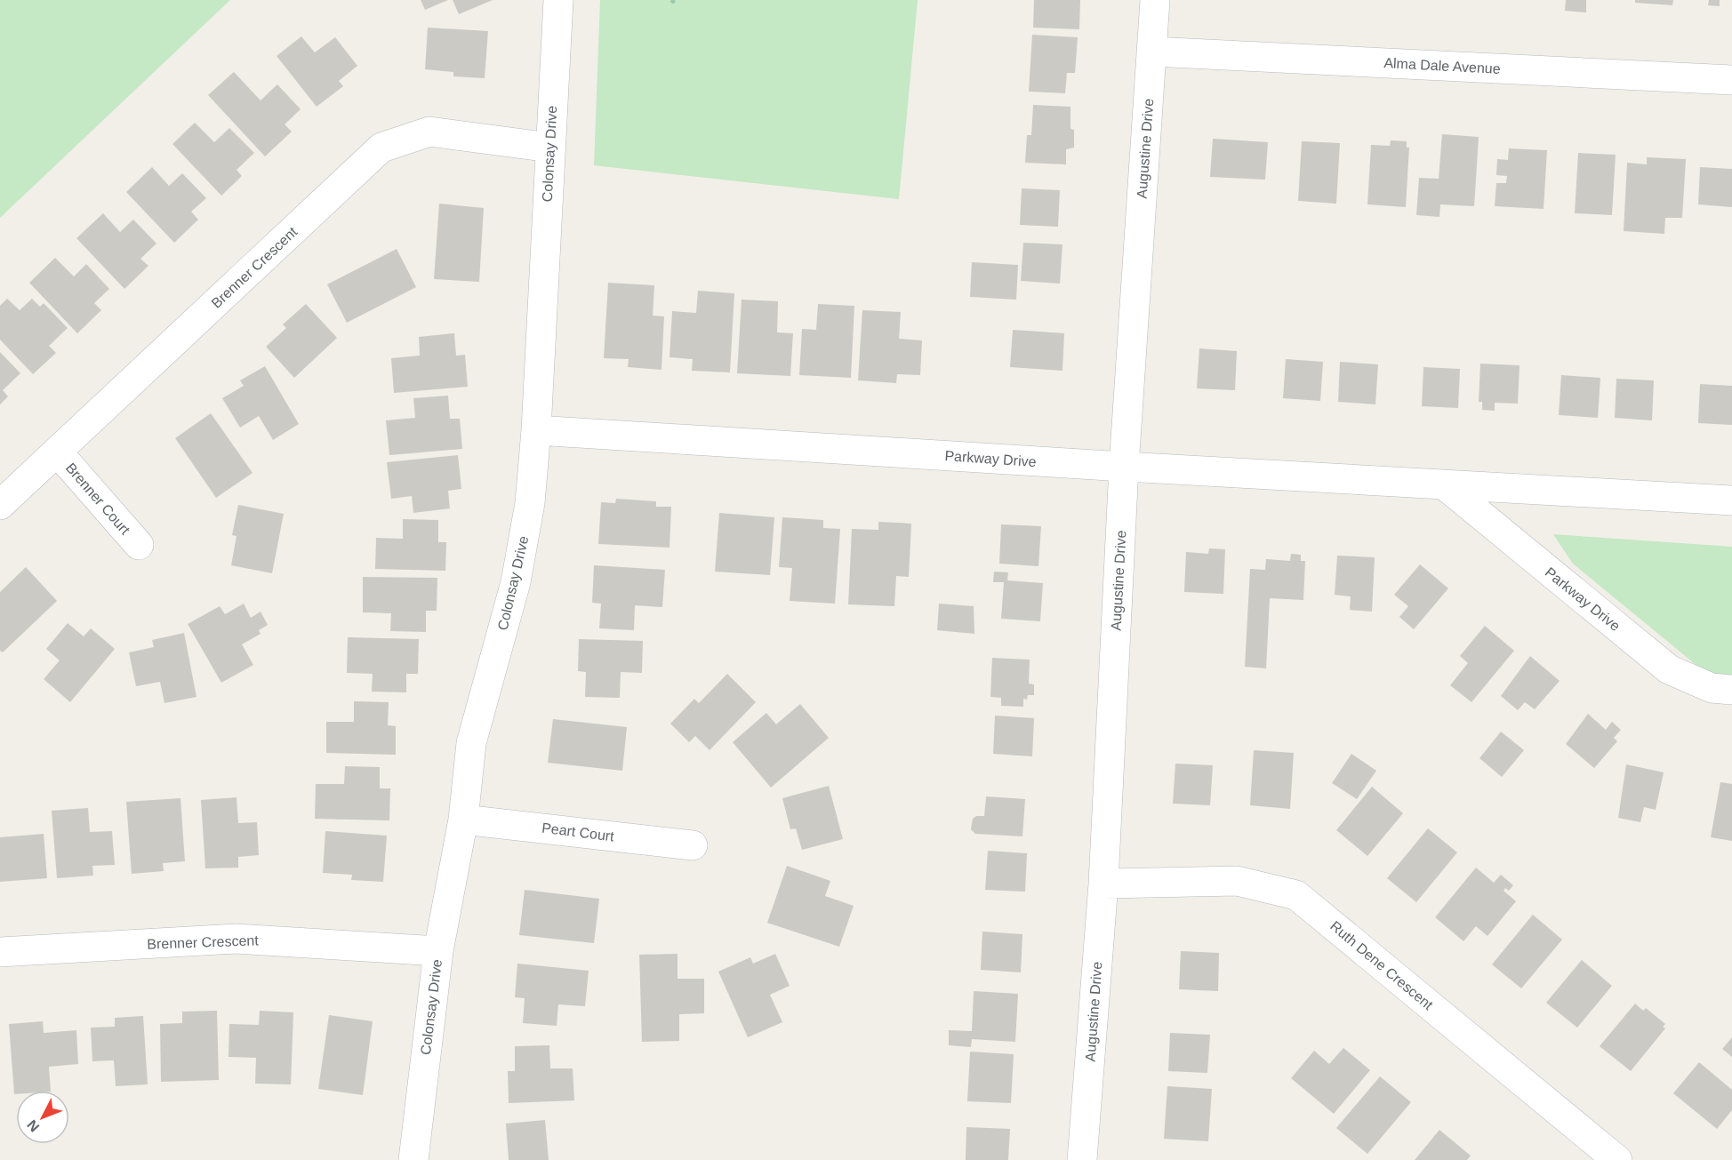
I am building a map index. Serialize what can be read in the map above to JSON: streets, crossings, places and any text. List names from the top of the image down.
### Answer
{
  "streets": {
    "street": [
      "Alma Dale Avenue",
      "Augustine Drive",
      "Colonsay Drive",
      "Brenner Crescent",
      "Parkway Drive",
      "Brenner Court",
      "Peart Court",
      "Ruth Dene Crescent"
    ]
  },
  "crossings": [
    ["Alma Dale Avenue", "Augustine Drive"],
    ["Augustine Drive", "Parkway Drive"],
    ["Augustine Drive", "Ruth Dene Crescent"],
    ["Colonsay Drive", "Brenner Crescent"],
    ["Colonsay Drive", "Parkway Drive"],
    ["Colonsay Drive", "Peart Court"],
    ["Brenner Crescent", "Brenner Court"]
  ],
  "north": "bottom left"
}
